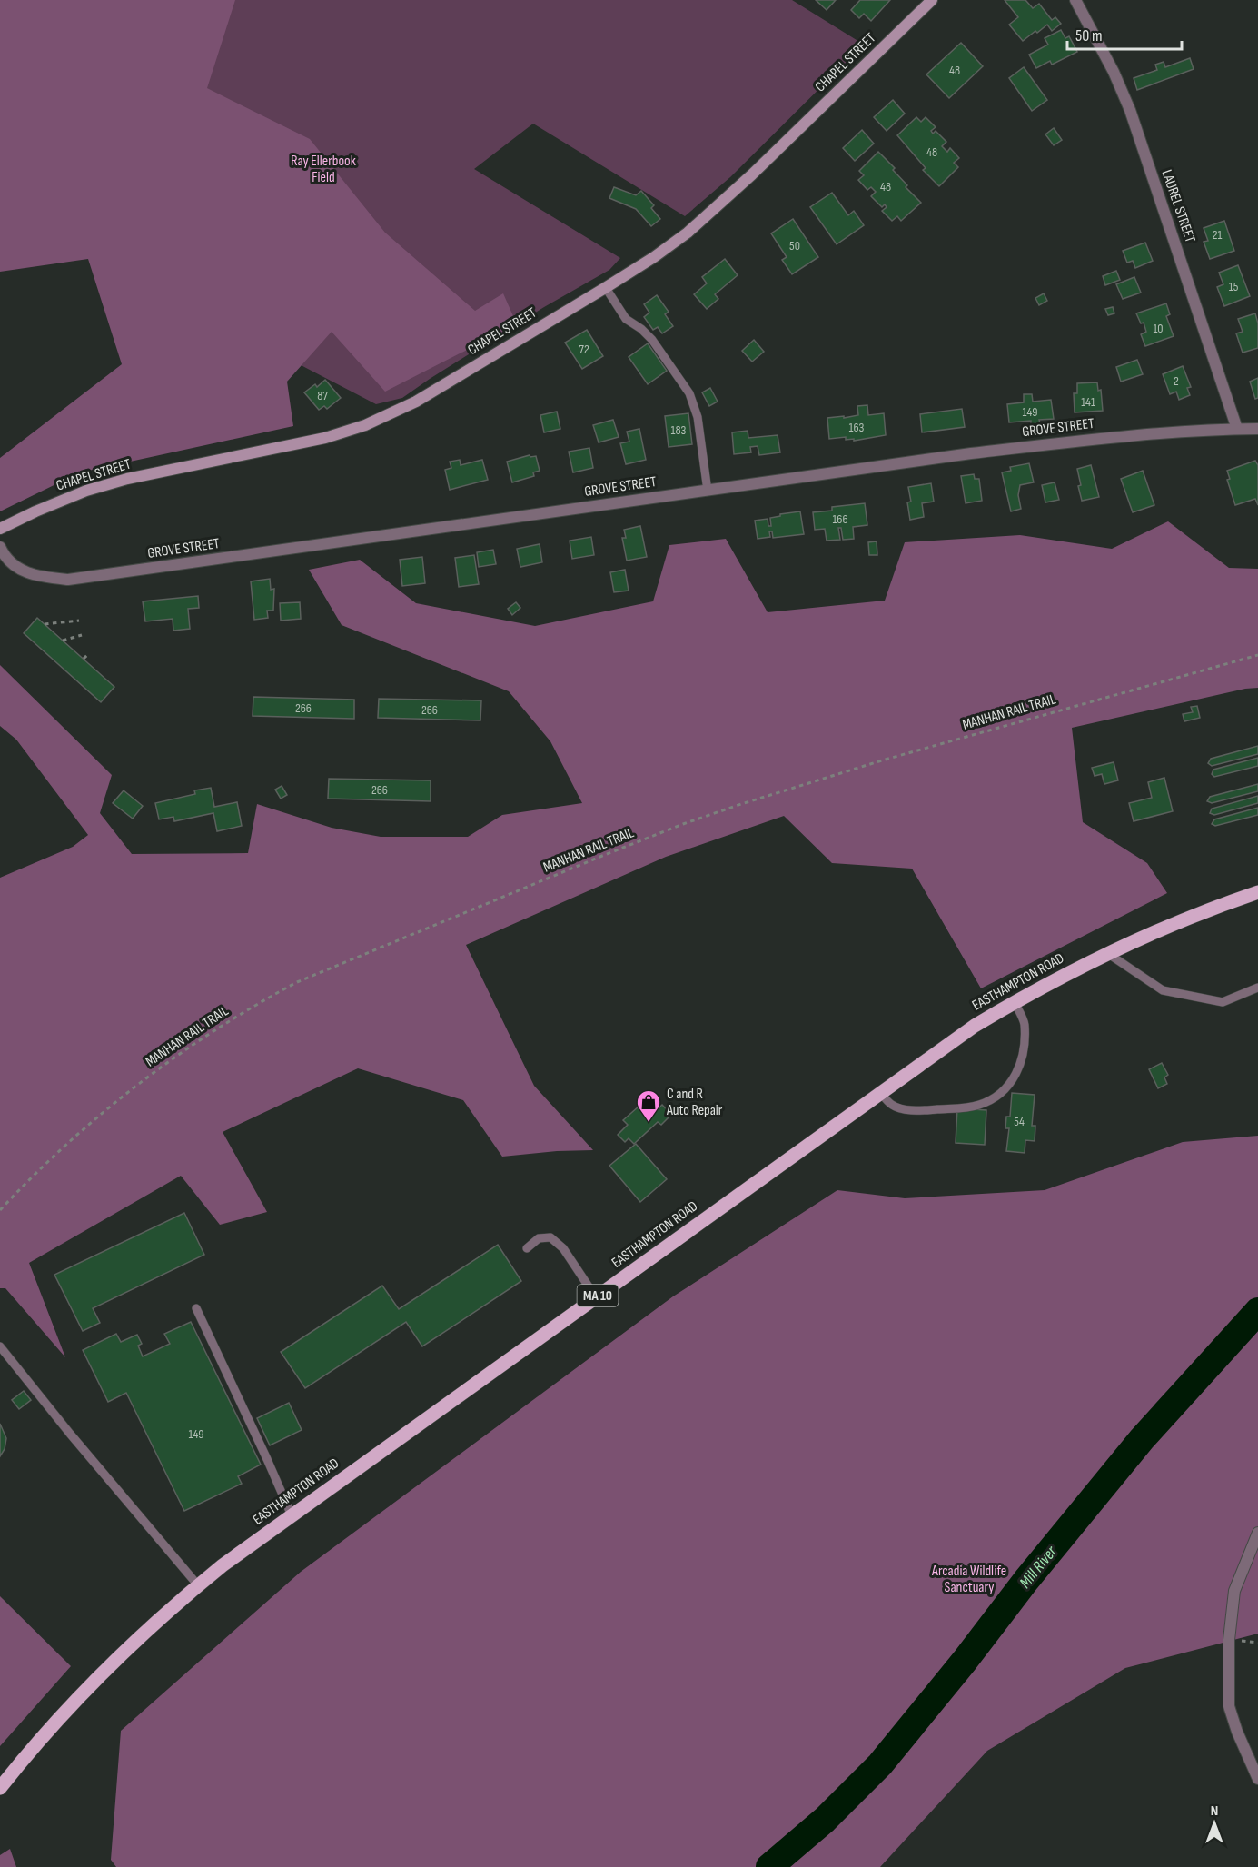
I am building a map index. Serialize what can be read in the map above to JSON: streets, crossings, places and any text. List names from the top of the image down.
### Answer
{
  "streets": {
    "main road": ["CHAPEL STREET", "EASTHAMPTON ROAD", "MA 10"],
    "street": ["LAUREL STREET", "GROVE STREET"],
    "path": ["MANHAN RAIL TRAIL"]
  },
  "crossings": [
    ["LAUREL STREET", "GROVE STREET"]
  ],
  "water": ["Mill River"],
  "parks": ["Ray Ellerbook Field", "Arcadia Wildlife Sanctuary"],
  "places": {
    "shop": ["C and R Auto Repair"]
  },
  "house_numbers": [
    "48",
    "48",
    "48",
    "21",
    "50",
    "15",
    "10",
    "72",
    "2",
    "87",
    "141",
    "149",
    "163",
    "183",
    "166",
    "266",
    "266",
    "266",
    "54",
    "149"
  ],
  "scale_bar": "50 m",
  "north": "top"
}
